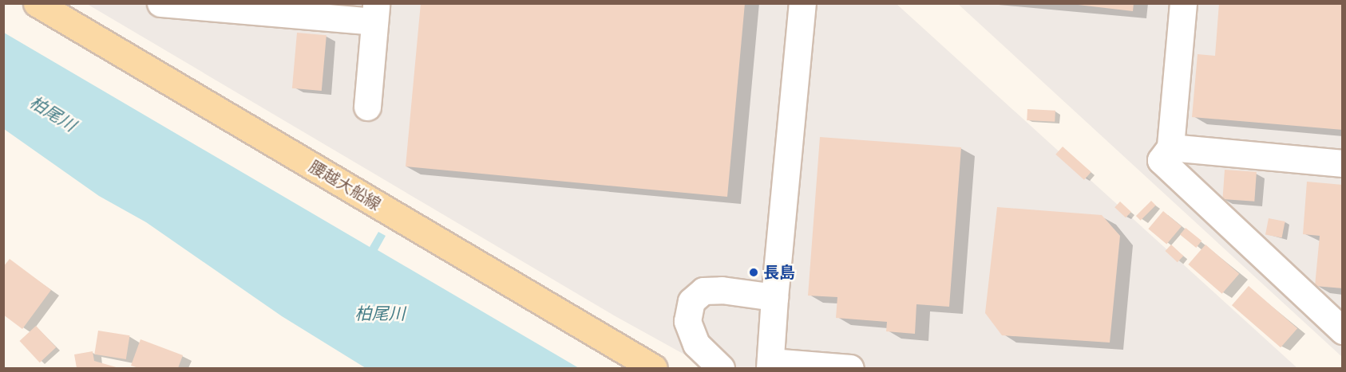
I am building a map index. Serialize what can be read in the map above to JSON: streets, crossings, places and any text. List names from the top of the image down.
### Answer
{
  "streets": {
    "main road": ["腰越大船線"]
  },
  "water": ["柏尾川"],
  "places": ["長島"]
}
